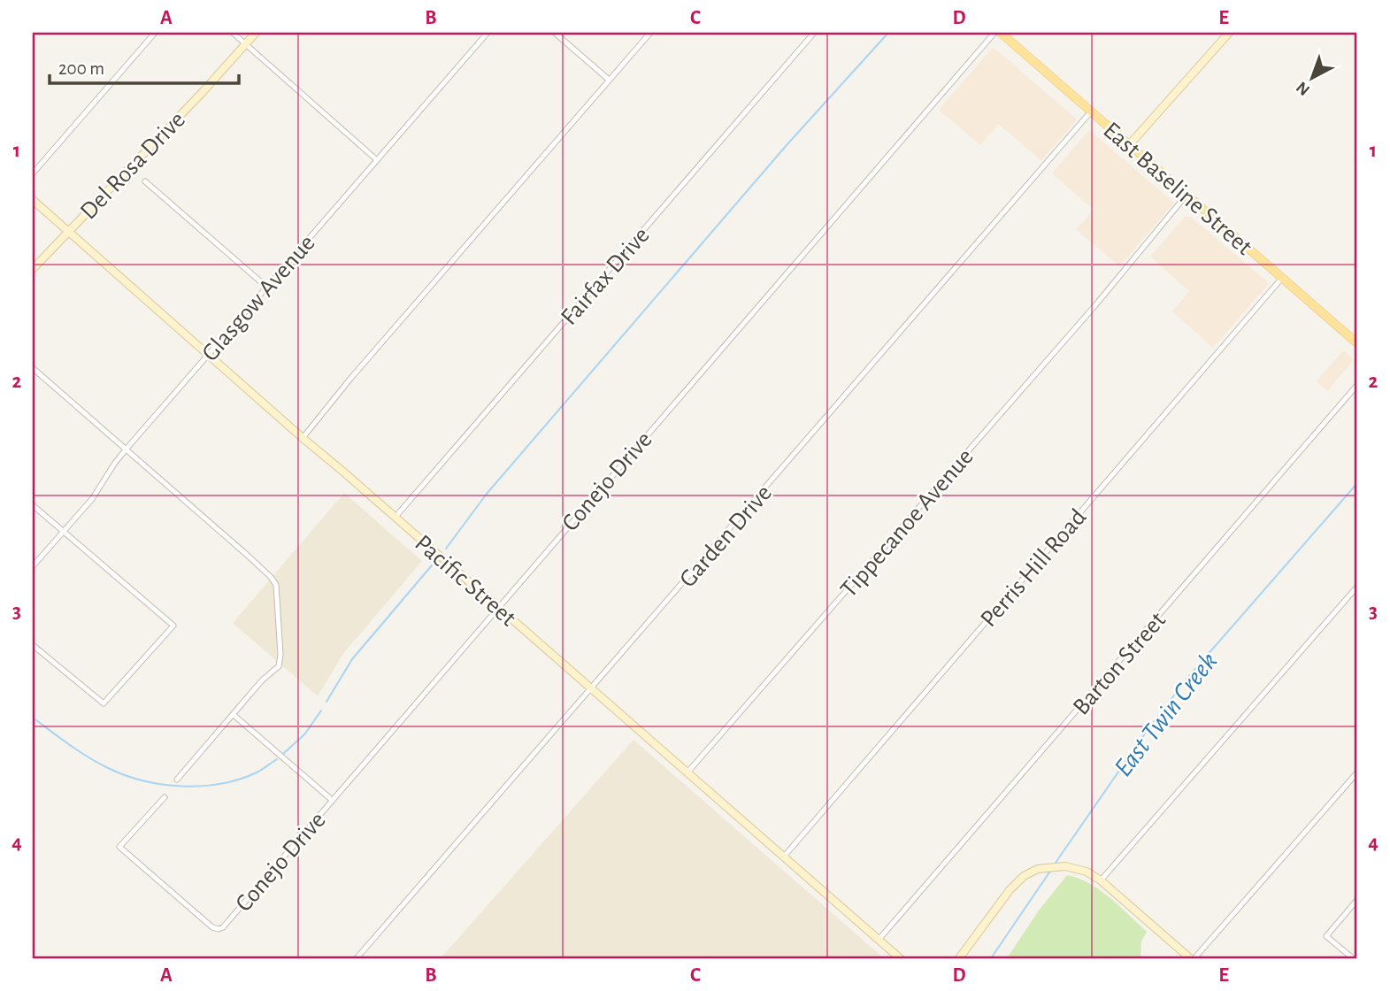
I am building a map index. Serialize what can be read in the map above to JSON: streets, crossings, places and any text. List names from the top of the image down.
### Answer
{
  "streets": {
    "main road": ["East Baseline Street"],
    "street": [
      "Del Rosa Drive",
      "Fairfax Drive",
      "Glasgow Avenue",
      "Conejo Drive",
      "Tippecanoe Avenue",
      "Garden Drive",
      "Perris Hill Road",
      "Pacific Street",
      "Barton Street"
    ]
  },
  "crossings": [
    ["Del Rosa Drive", "Pacific Street"],
    ["East Baseline Street", "Tippecanoe Avenue"],
    ["East Baseline Street", "Garden Drive"],
    ["East Baseline Street", "Perris Hill Road"],
    ["Fairfax Drive", "Pacific Street"],
    ["Glasgow Avenue", "Pacific Street"],
    ["Conejo Drive", "Pacific Street"],
    ["Tippecanoe Avenue", "Pacific Street"],
    ["Garden Drive", "Pacific Street"],
    ["Perris Hill Road", "Pacific Street"],
    ["Pacific Street", "Barton Street"]
  ],
  "water": ["East Twin Creek"],
  "scale_bar": "200 m",
  "north": "bottom left",
  "grid": {
    "columns": [
      "A",
      "B",
      "C",
      "D",
      "E"
    ],
    "rows": [
      "1",
      "2",
      "3",
      "4"
    ]
  }
}
